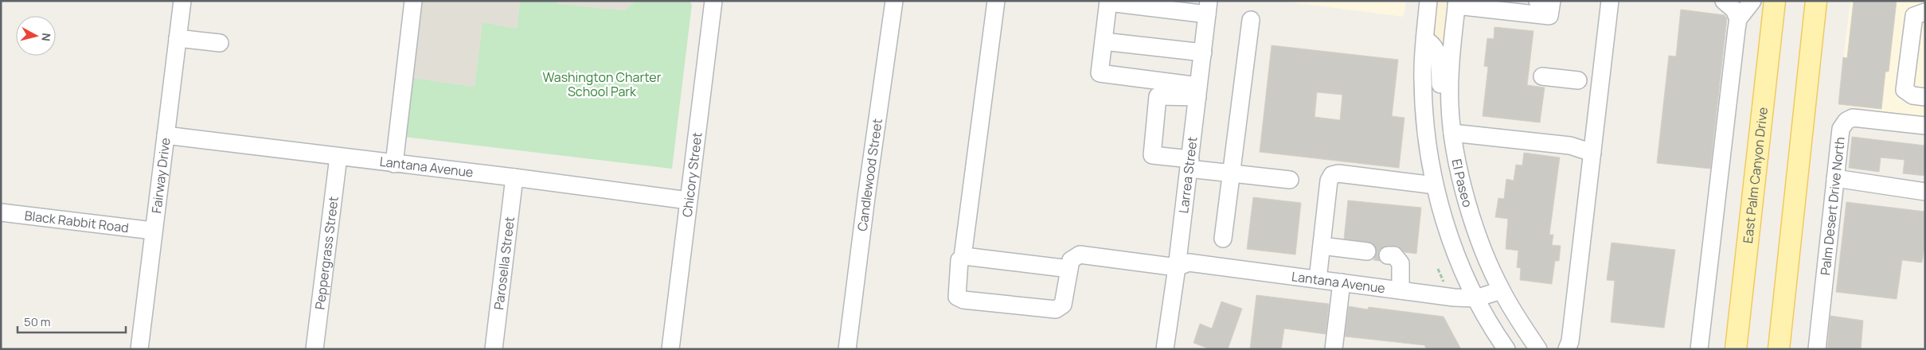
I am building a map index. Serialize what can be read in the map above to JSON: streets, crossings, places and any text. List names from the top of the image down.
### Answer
{
  "streets": {
    "main road": ["East Palm Canyon Drive"],
    "street": [
      "Lantana Avenue",
      "Fairway Drive",
      "Chicory Street",
      "Candlewood Street",
      "Larrea Street",
      "El Paseo",
      "Palm Desert Drive North",
      "Black Rabbit Road",
      "Peppergrass Street",
      "Parosella Street"
    ]
  },
  "crossings": [
    ["Lantana Avenue", "Fairway Drive"],
    ["Lantana Avenue", "Chicory Street"],
    ["Lantana Avenue", "Larrea Street"],
    ["Lantana Avenue", "El Paseo"],
    ["Lantana Avenue", "Peppergrass Street"],
    ["Lantana Avenue", "Parosella Street"],
    ["Fairway Drive", "Black Rabbit Road"]
  ],
  "parks": ["Washington Charter School Park"],
  "scale_bar": "50 m",
  "north": "right"
}
